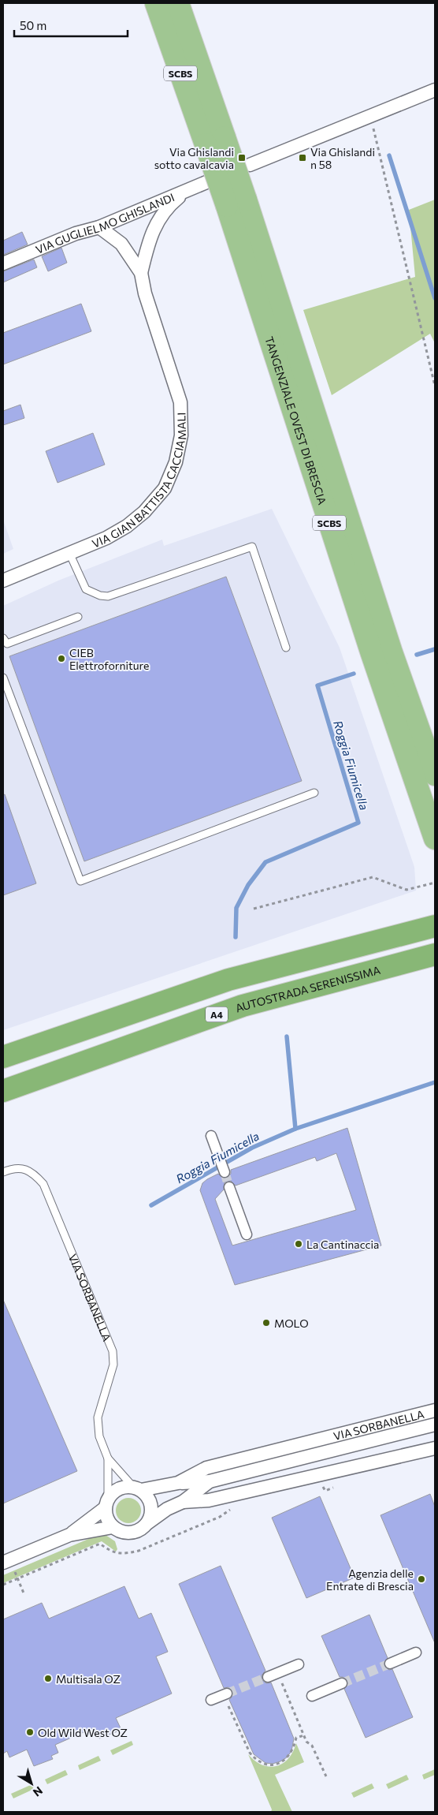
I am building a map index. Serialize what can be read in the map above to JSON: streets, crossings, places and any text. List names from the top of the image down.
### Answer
{
  "streets": {
    "highway": [
      "SCBS",
      "TANGENZIALE OVEST DI BRESCIA",
      "AUTOSTRADA SERENISSIMA",
      "A4"
    ],
    "street": ["VIA GUGLIELMO GHISLANDI", "VIA GIAN BATTISTA CACCIAMALI", "VIA SORBANELLA"]
  },
  "crossings": [
    ["VIA GUGLIELMO GHISLANDI", "VIA GIAN BATTISTA CACCIAMALI"]
  ],
  "water": ["Roggia Fiumicella"],
  "places": {
    "transit": ["Via Ghislandi sotto cavalcavia", "Via Ghislandi n 58"],
    "other": [
      "CIEB Elettroforniture",
      "La Cantinaccia",
      "MOLO",
      "Agenzia delle Entrate di Brescia",
      "Multisala OZ",
      "Old Wild West OZ"
    ]
  },
  "scale_bar": "50 m",
  "north": "bottom right"
}
